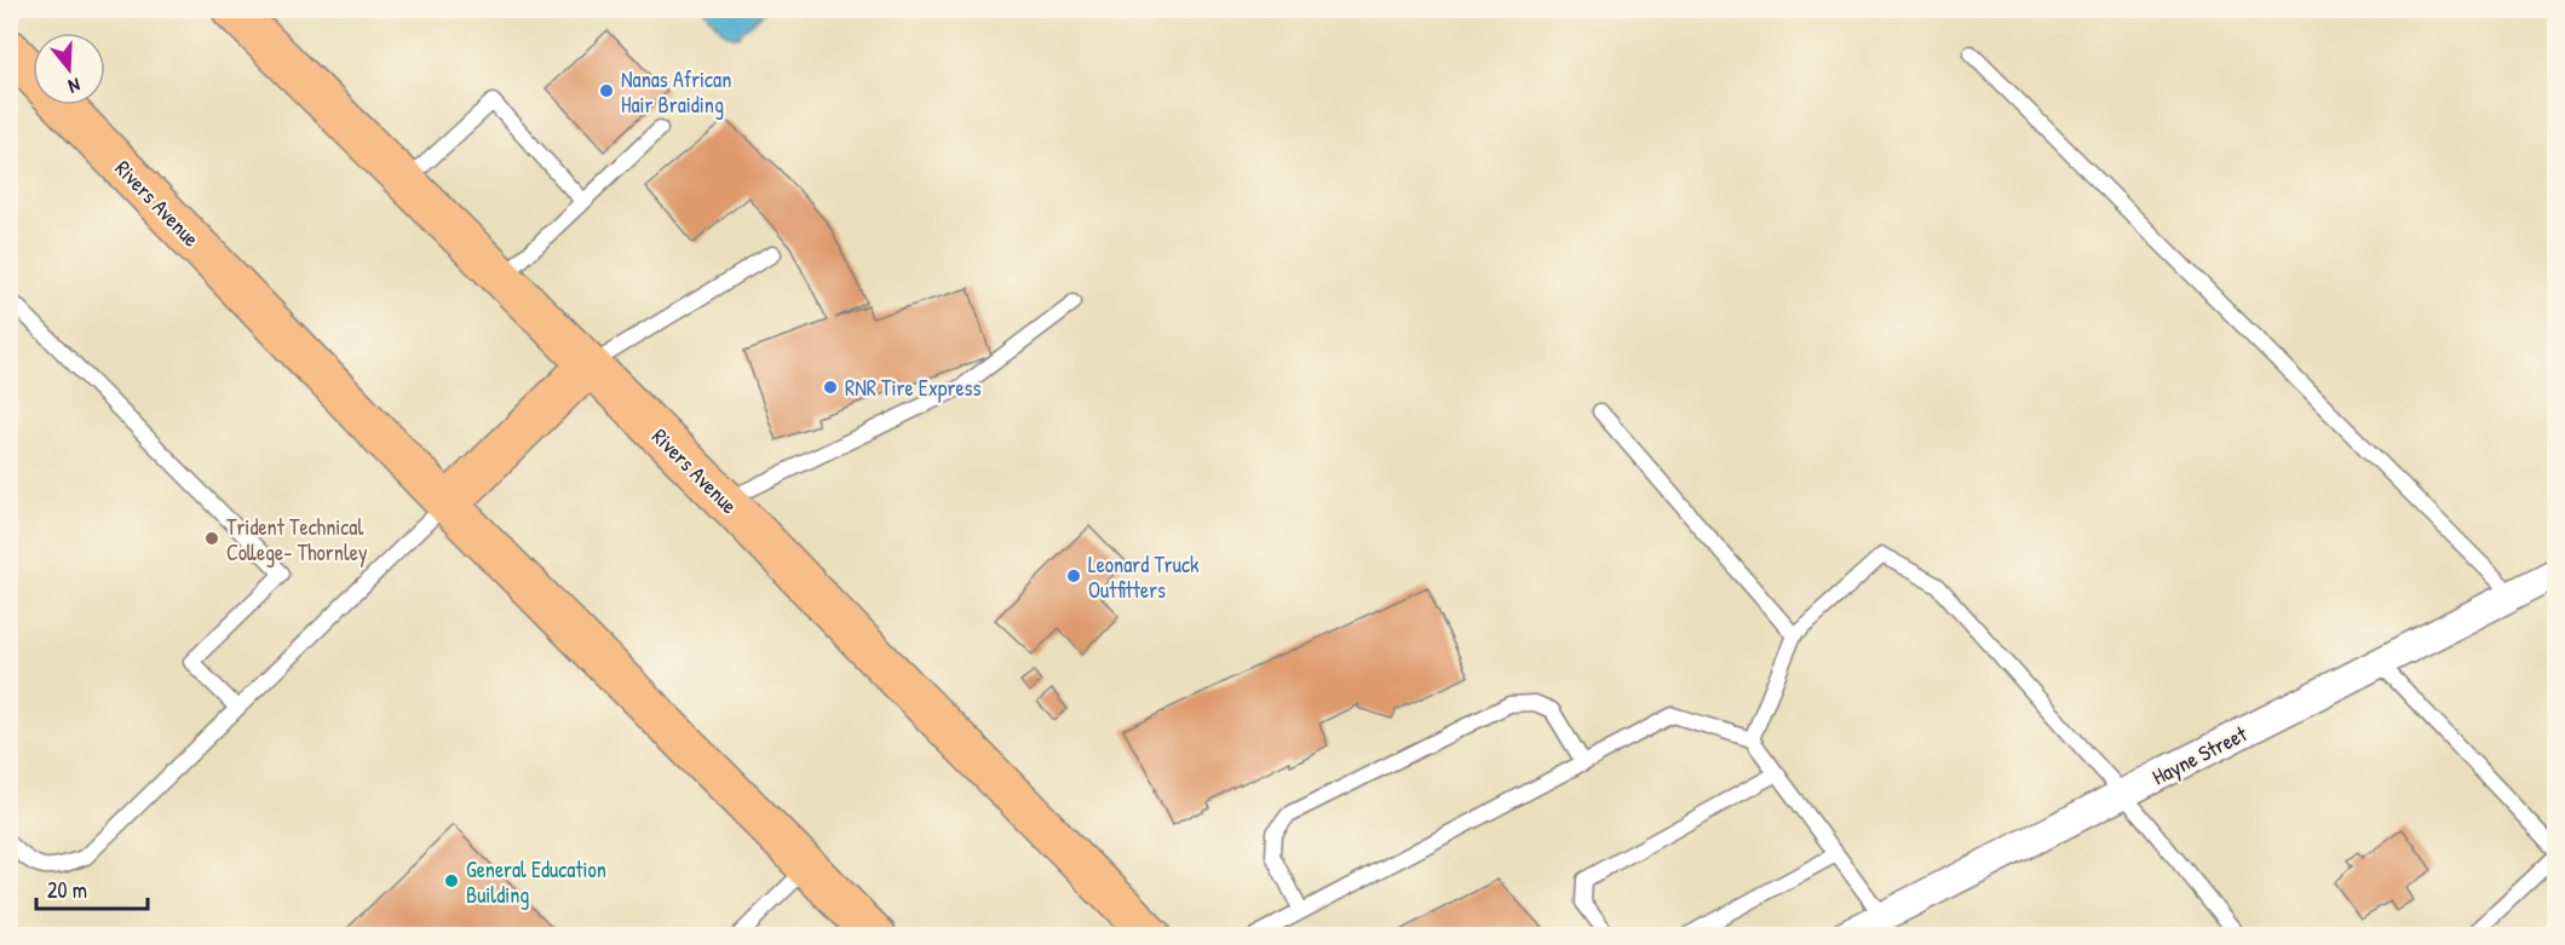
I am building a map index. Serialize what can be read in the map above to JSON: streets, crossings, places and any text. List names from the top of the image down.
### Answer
{
  "streets": {
    "main road": ["Rivers Avenue"],
    "street": ["Hayne Street"]
  },
  "places": [
    "Nanas African Hair Braiding",
    "RNR Tire Express",
    "Trident Technical College- Thornley",
    "Leonard Truck Outfitters",
    "General Education Building"
  ],
  "scale_bar": "20 m",
  "north": "bottom"
}
